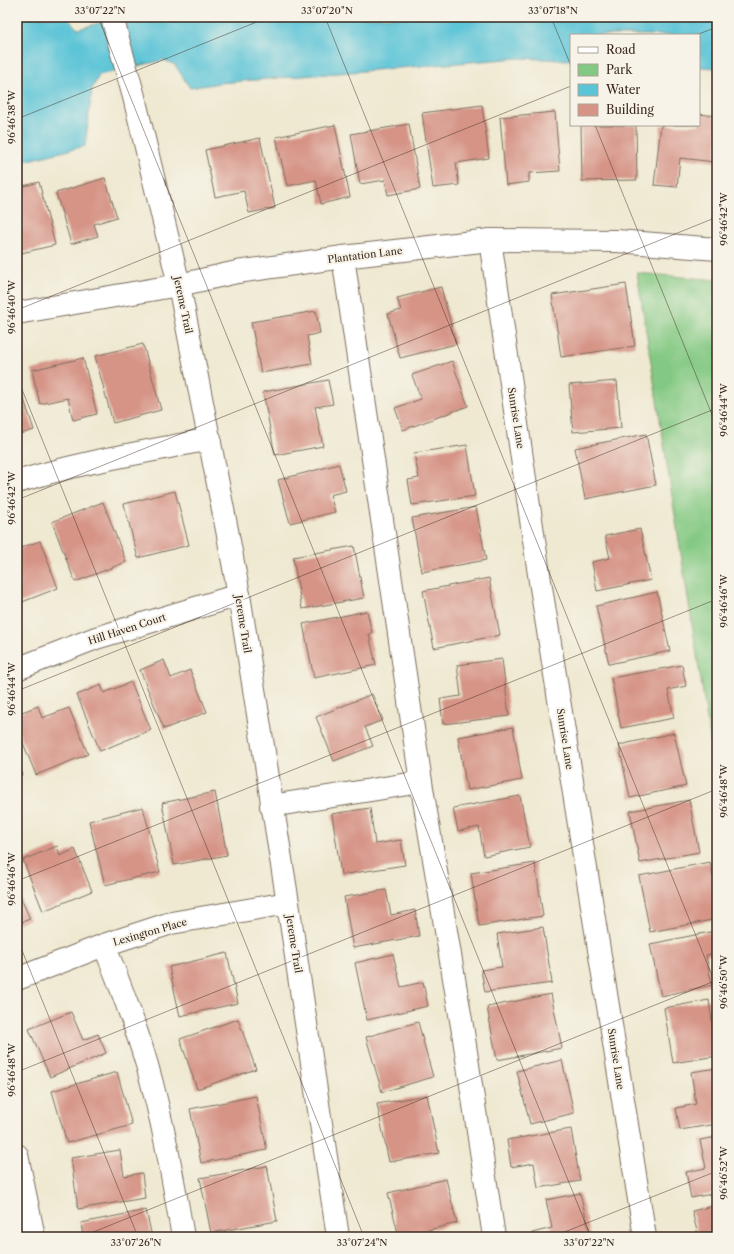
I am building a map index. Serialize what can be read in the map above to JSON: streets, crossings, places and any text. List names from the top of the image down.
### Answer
{
  "streets": {
    "street": [
      "Plantation Lane",
      "Jereme Trail",
      "Sunrise Lane",
      "Hill Haven Court",
      "Lexington Place"
    ]
  },
  "crossings": [
    ["Plantation Lane", "Jereme Trail"],
    ["Plantation Lane", "Sunrise Lane"],
    ["Jereme Trail", "Hill Haven Court"],
    ["Jereme Trail", "Lexington Place"]
  ],
  "legend": [
    "Road",
    "Park",
    "Water",
    "Building"
  ],
  "coordinates": [
    "33°07'22\"N",
    "33°07'20\"N",
    "33°07'18\"N",
    "96°46'38\"W",
    "96°46'42\"W",
    "96°46'40\"W",
    "96°46'44\"W",
    "96°46'46\"W",
    "96°46'48\"W",
    "96°46'50\"W",
    "96°46'52\"W",
    "33°07'26\"N",
    "33°07'24\"N"
  ]
}
